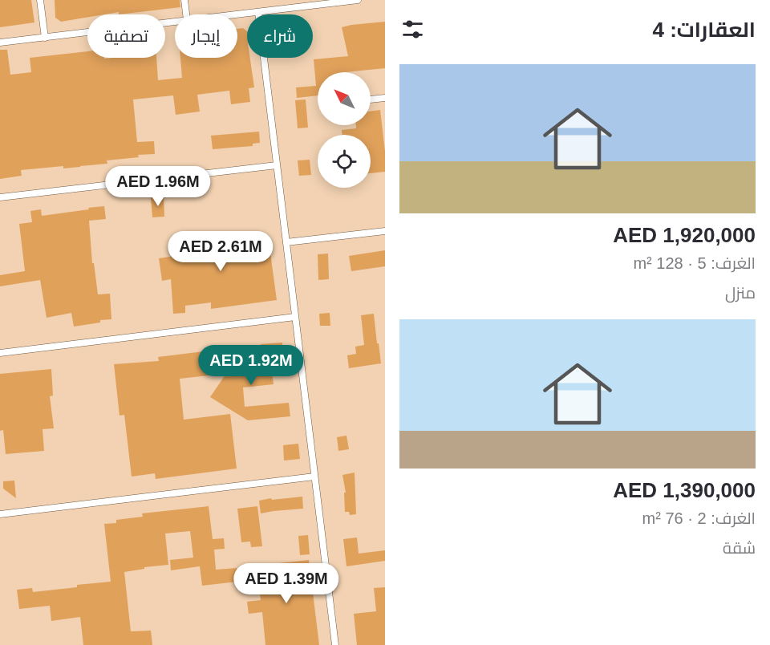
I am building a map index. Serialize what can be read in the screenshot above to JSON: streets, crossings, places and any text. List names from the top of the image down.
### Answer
{
  "north": "top left",
  "page": {
    "heading": "العقارات: 4",
    "chip": ["شراء", "إيجار", "تصفية"],
    "list": [
      {
        "name": "AED 1,920,000",
        "note": "الغرف: 5 · 128 m² · منزل"
      },
      {
        "name": "AED 1,390,000",
        "note": "الغرف: 2 · 76 m² · شقة"
      }
    ],
    "price": [
      "AED 1.96M",
      "AED 2.61M",
      "AED 1.92M",
      "AED 1.39M"
    ]
  }
}
